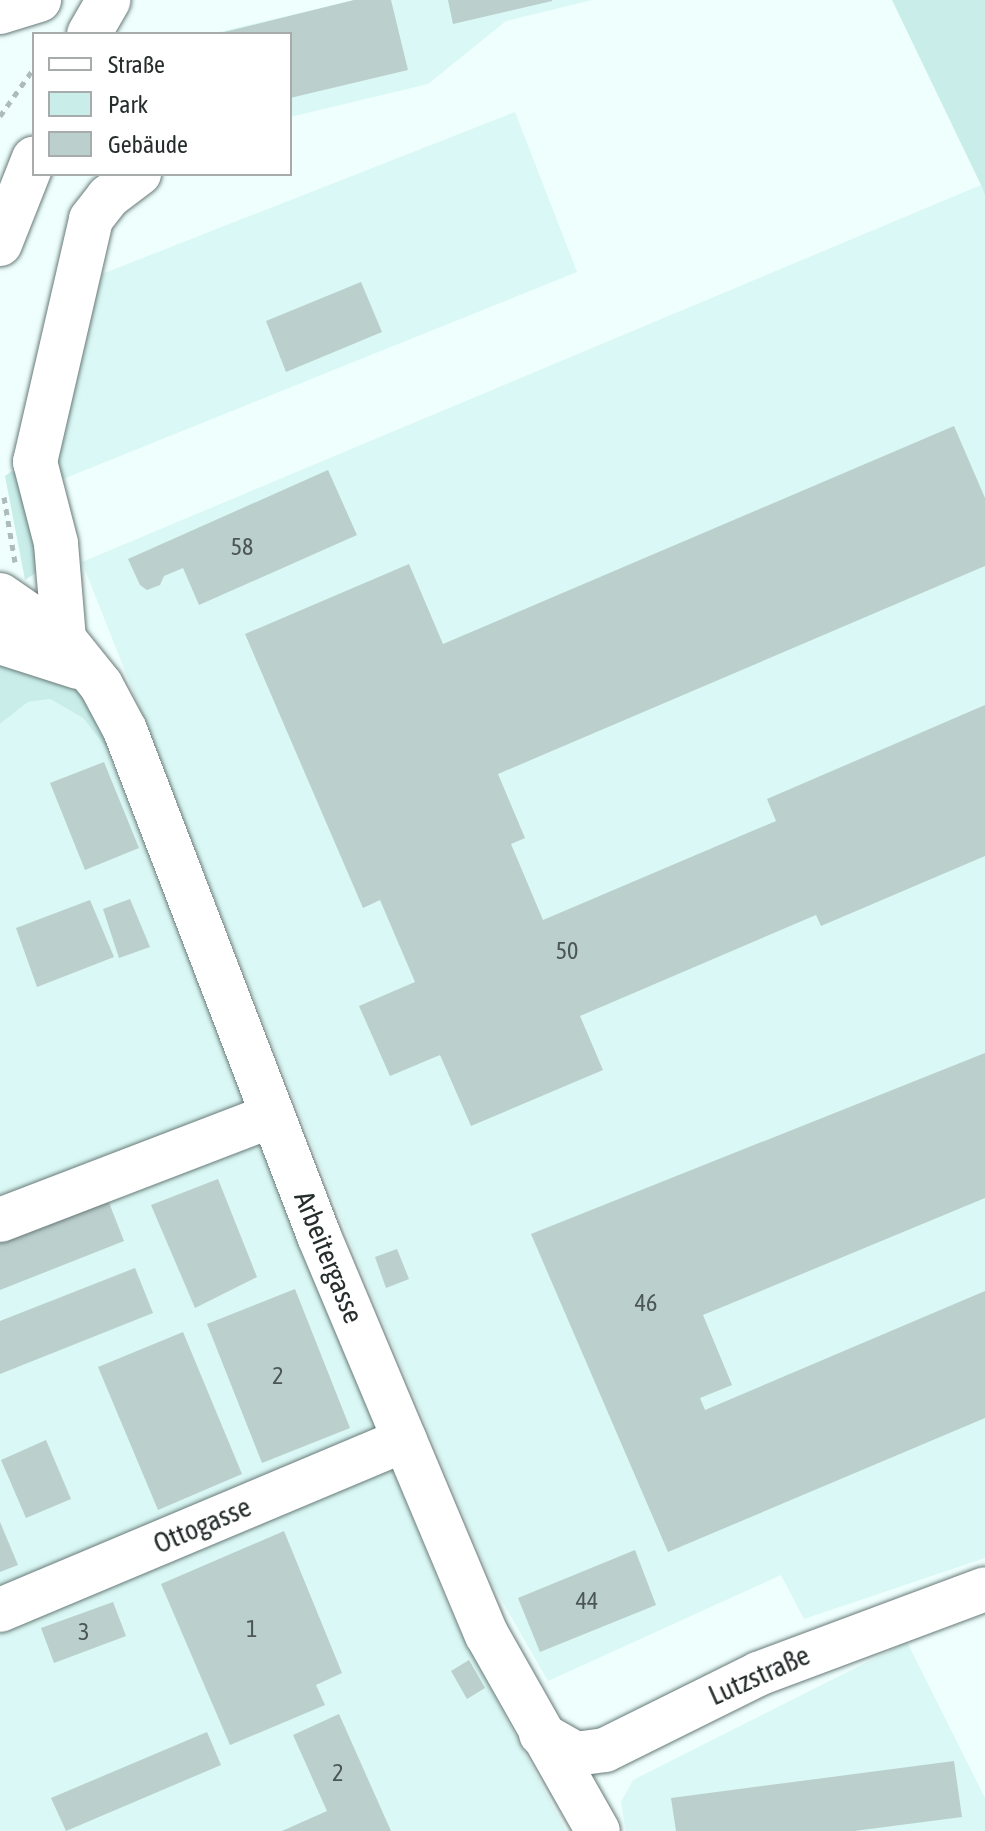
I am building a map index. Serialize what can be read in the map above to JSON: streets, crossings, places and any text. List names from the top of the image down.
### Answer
{
  "streets": {
    "street": ["Arbeitergasse", "Ottogasse", "Lutzstraße"]
  },
  "crossings": [
    ["Arbeitergasse", "Ottogasse"],
    ["Arbeitergasse", "Lutzstraße"]
  ],
  "house_numbers": [
    "58",
    "50",
    "46",
    "2",
    "44",
    "1",
    "3",
    "2"
  ],
  "legend": ["Straße", "Park", "Gebäude"]
}
